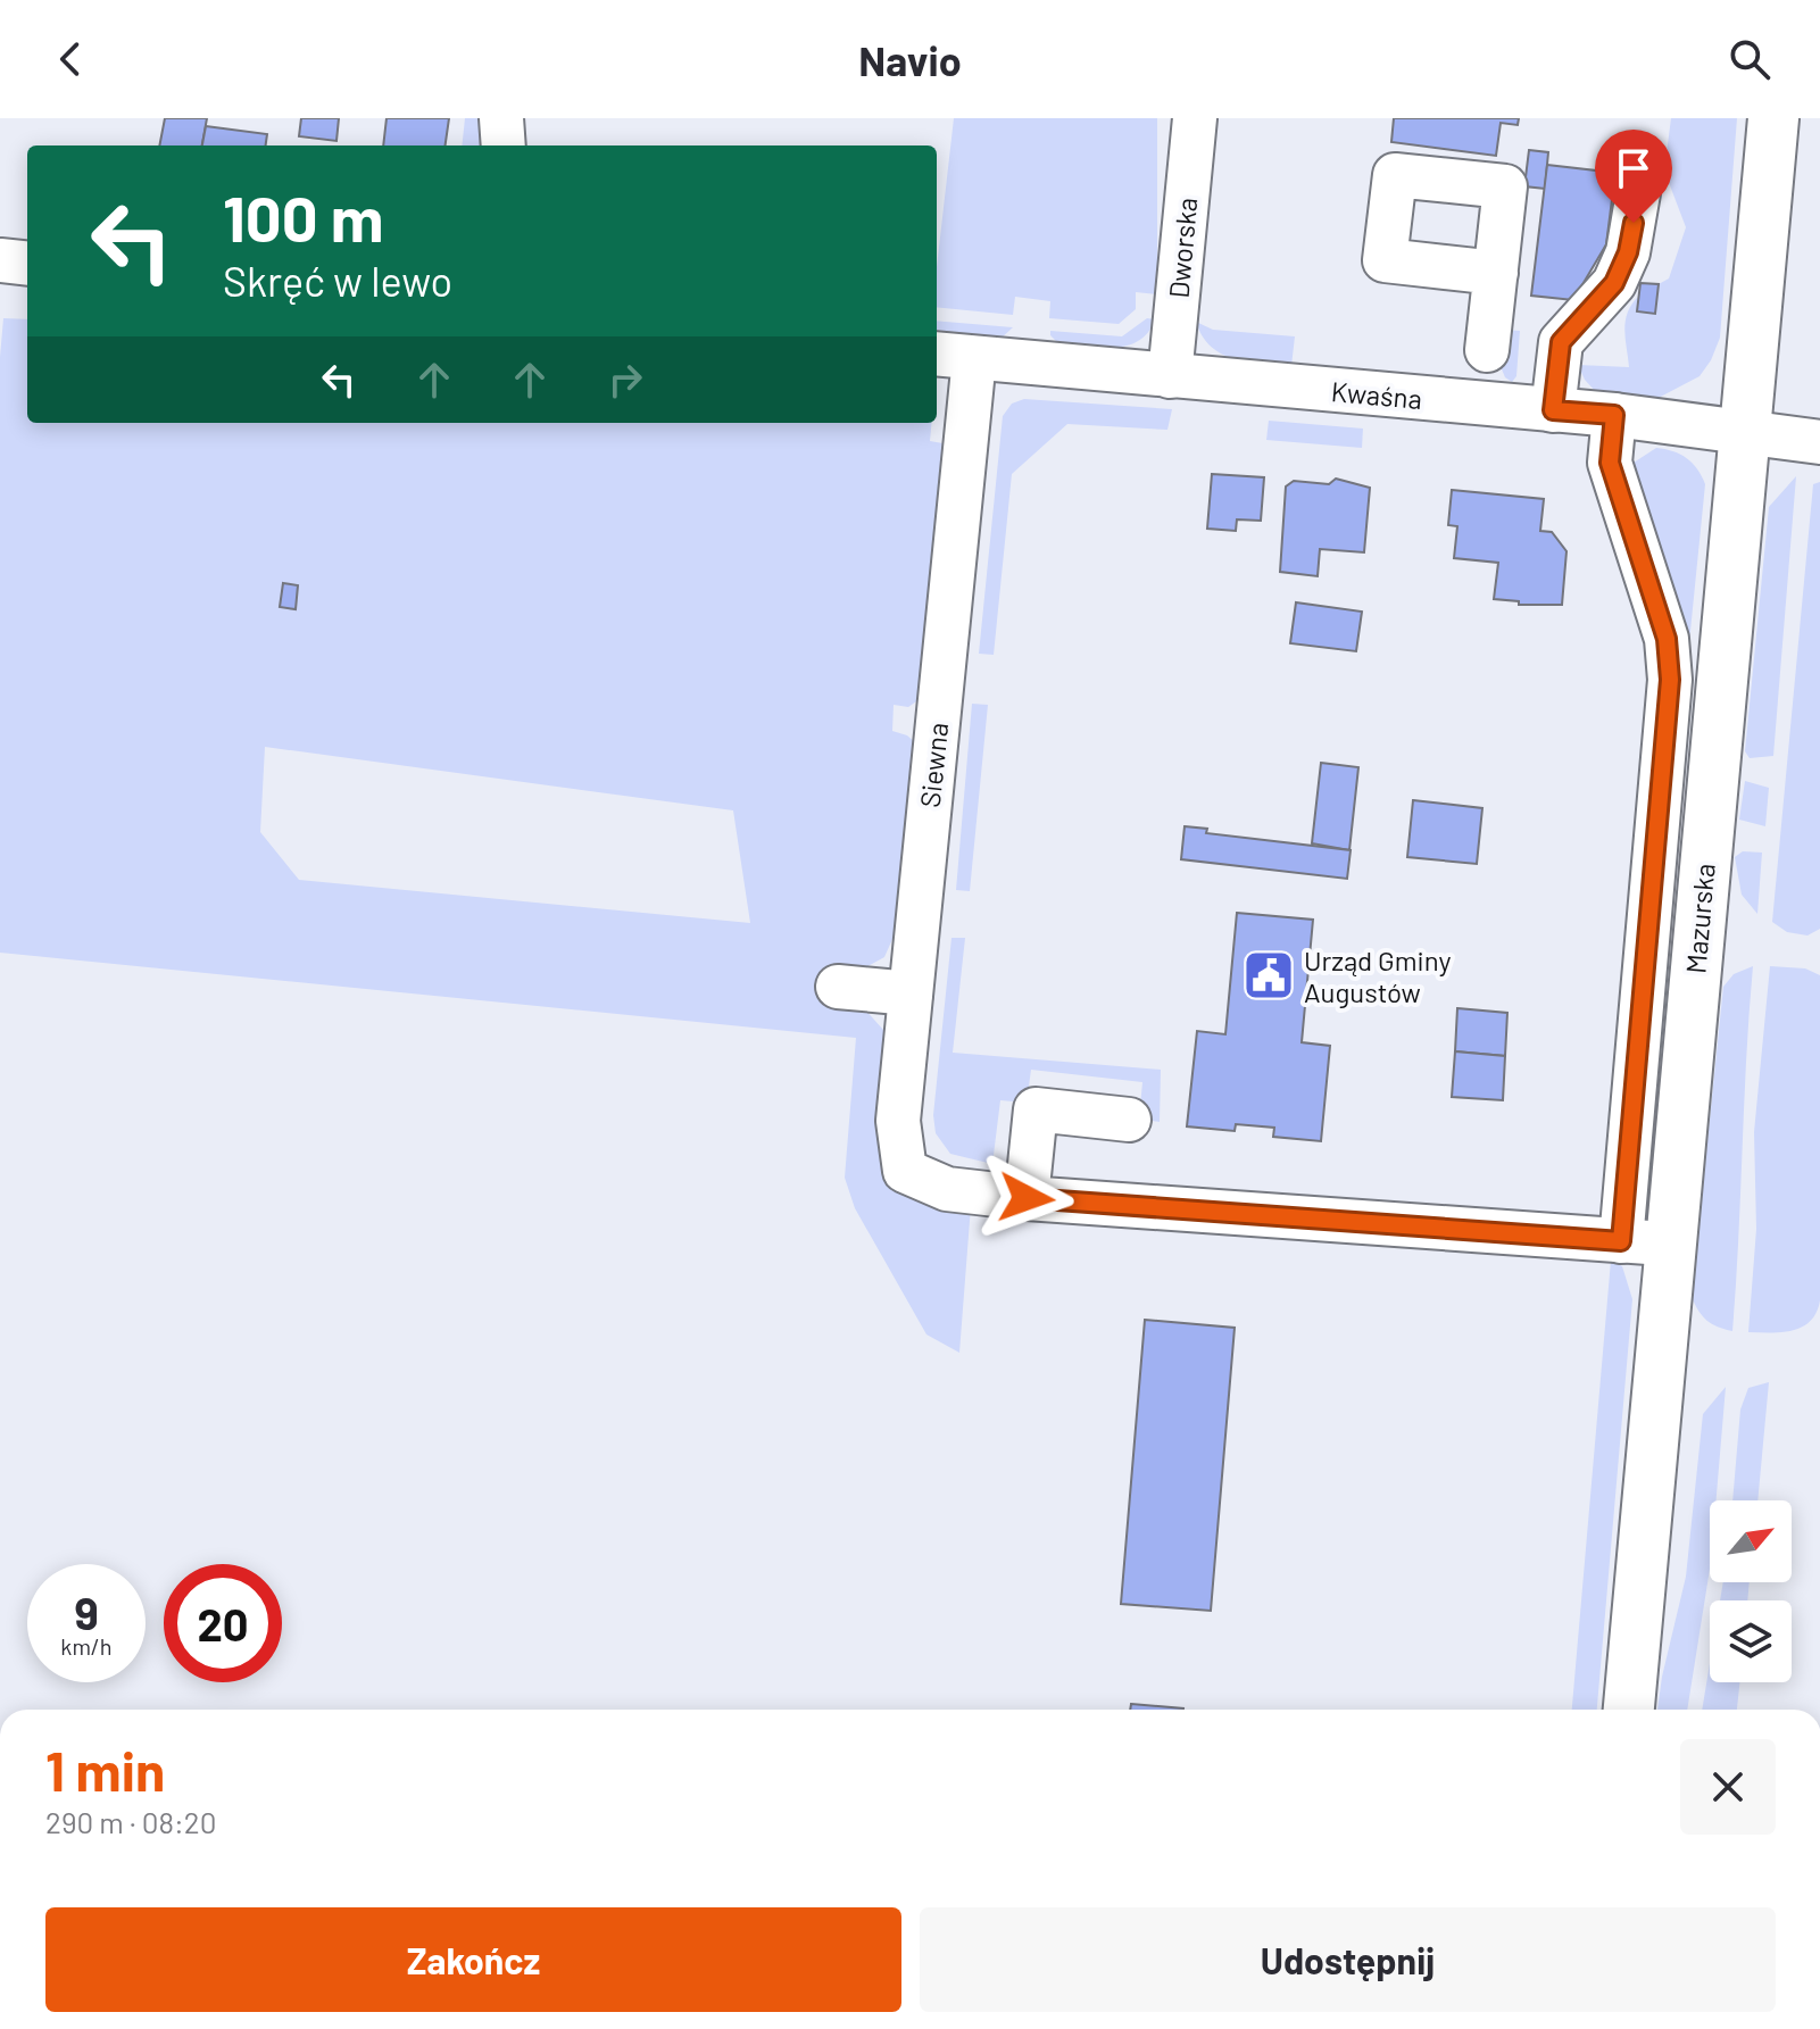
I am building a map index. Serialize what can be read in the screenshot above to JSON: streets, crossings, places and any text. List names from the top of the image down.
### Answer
{
  "streets": {
    "main road": ["Mazurska"],
    "street": ["Dworska", "Kwaśna", "Siewna"]
  },
  "crossings": [
    ["Dworska", "Kwaśna"],
    ["Kwaśna", "Siewna"],
    ["Kwaśna", "Mazurska"]
  ],
  "places": {
    "public building": ["Urząd Gminy Augustów"]
  },
  "north": "top right",
  "page": {
    "header": "Navio",
    "turn": ["100 m", "Skręć w lewo"],
    "speed": "9 km/h",
    "limit": "20",
    "heading": ["1 min", "290 m · 08:20"],
    "buttons": ["Zakończ", "Udostępnij"]
  }
}
